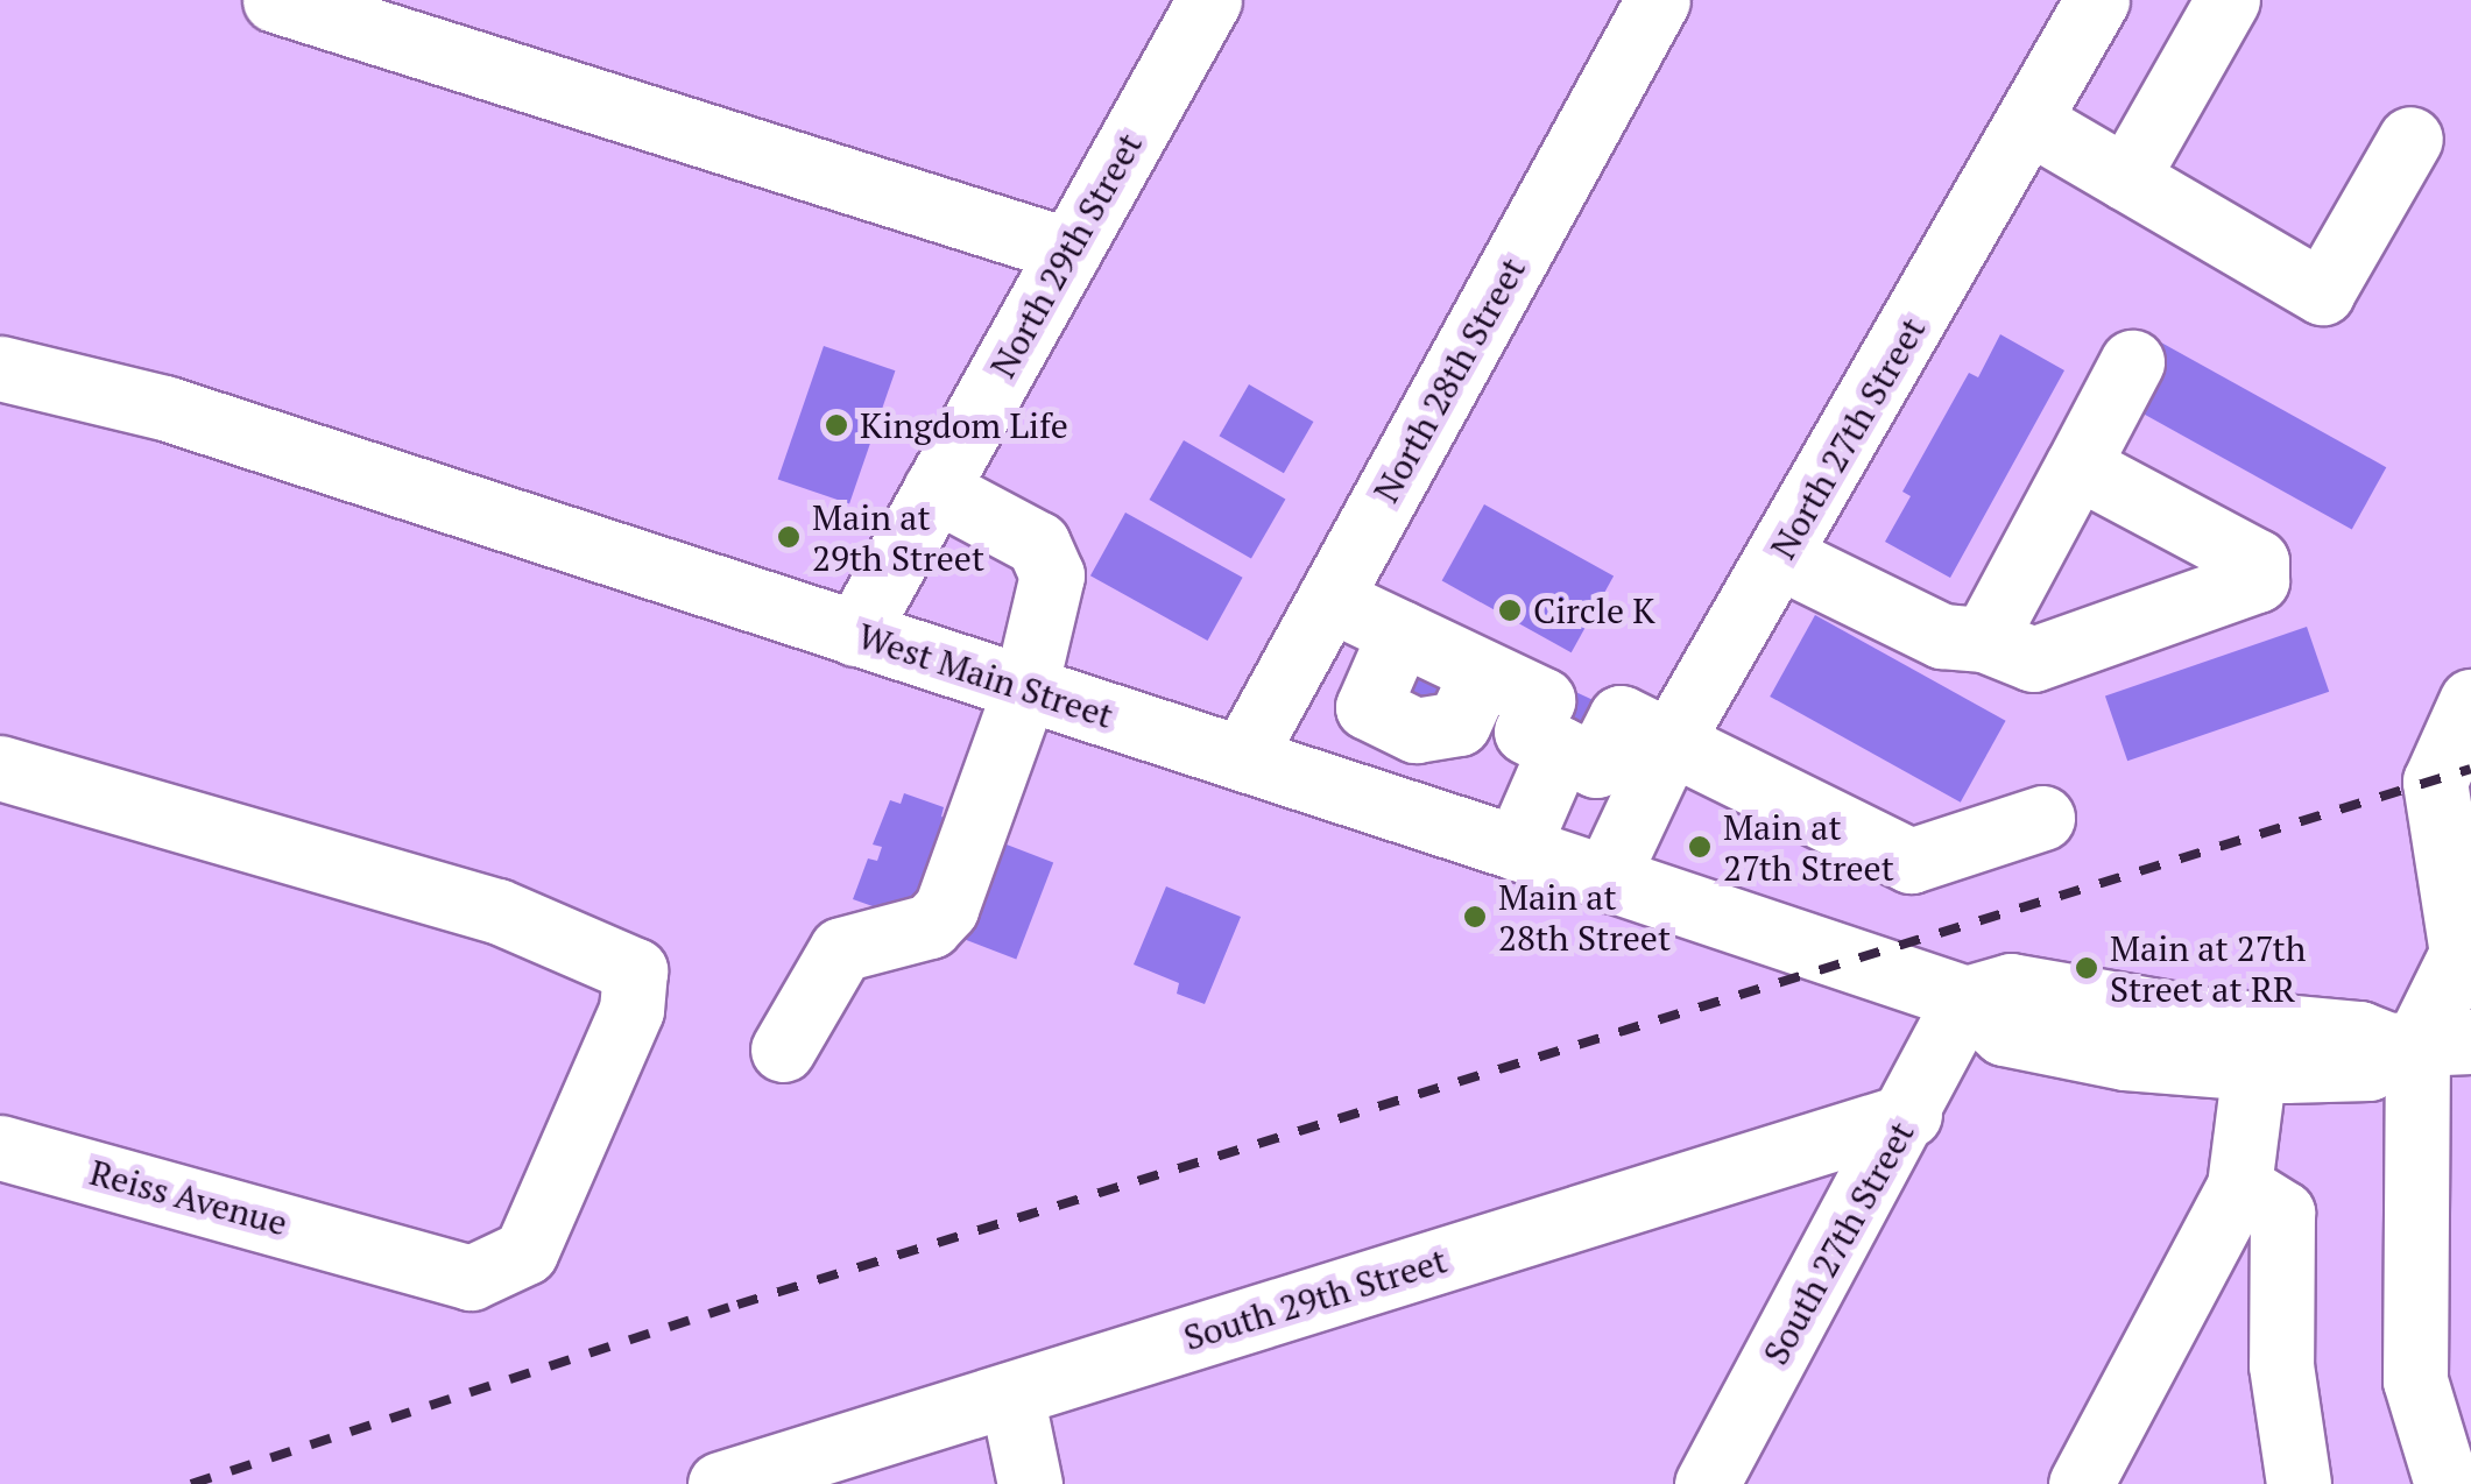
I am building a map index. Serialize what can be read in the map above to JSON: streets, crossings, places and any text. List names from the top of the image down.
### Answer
{
  "streets": {
    "street": [
      "North 29th Street",
      "North 28th Street",
      "North 27th Street",
      "West Main Street",
      "Reiss Avenue",
      "South 27th Street",
      "South 29th Street"
    ]
  },
  "crossings": [
    ["North 29th Street", "West Main Street"],
    ["North 28th Street", "West Main Street"],
    ["North 27th Street", "West Main Street"],
    ["West Main Street", "South 27th Street"],
    ["South 27th Street", "South 29th Street"]
  ],
  "places": [
    "Kingdom Life",
    "Main at 29th Street",
    "Circle K",
    "Main at 27th Street",
    "Main at 28th Street",
    "Main at 27th Street at RR"
  ]
}
